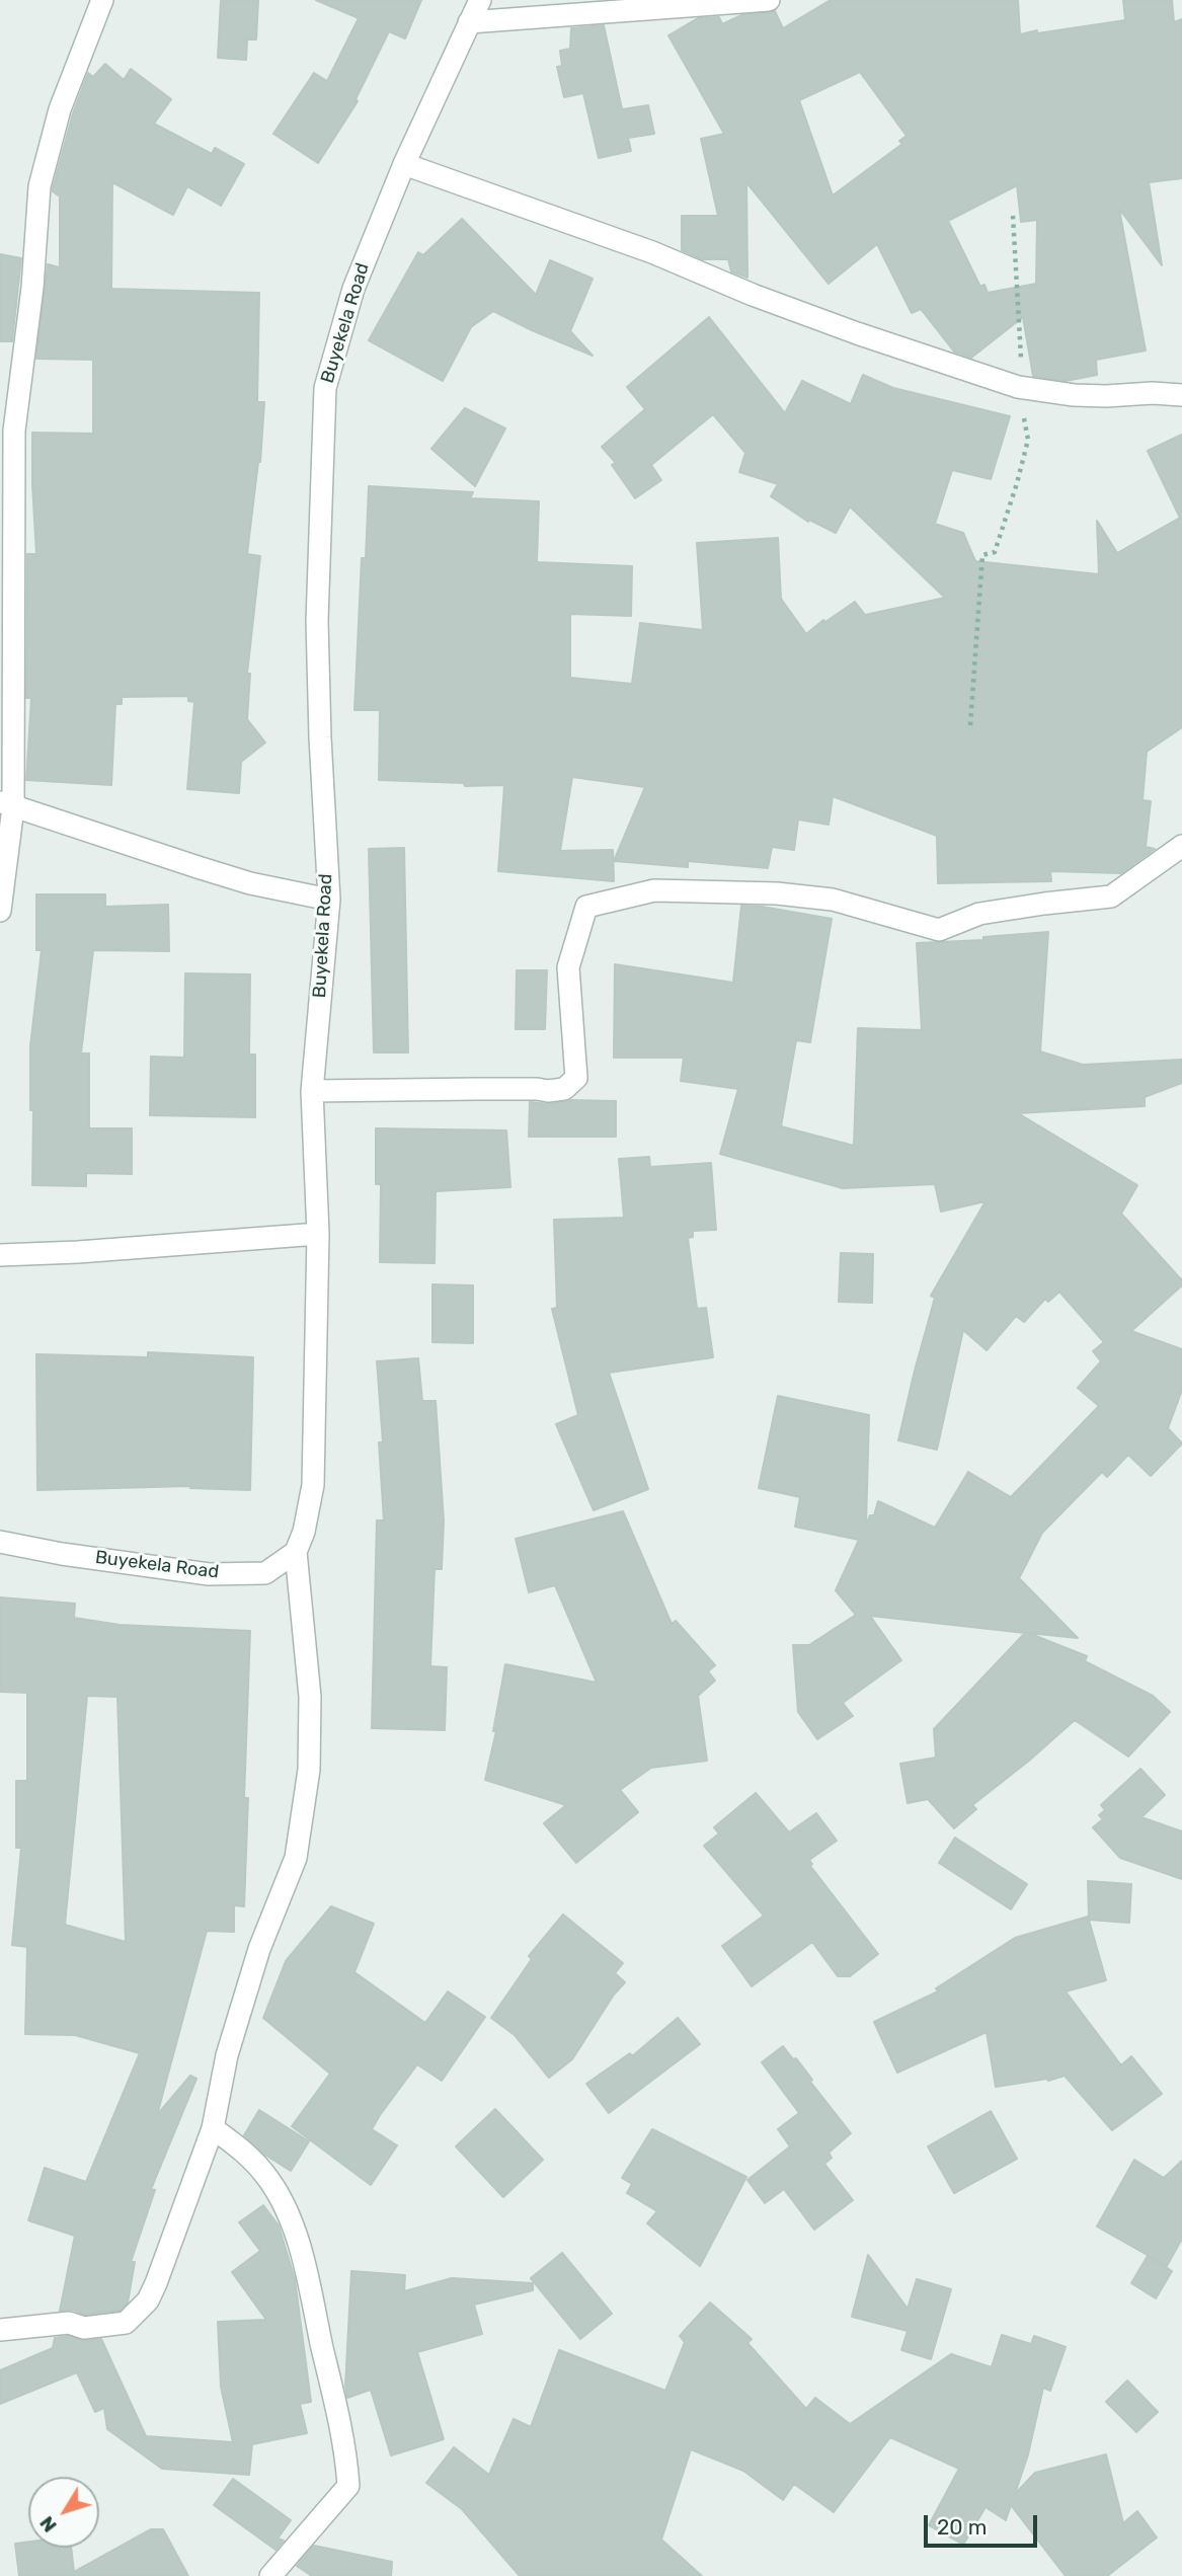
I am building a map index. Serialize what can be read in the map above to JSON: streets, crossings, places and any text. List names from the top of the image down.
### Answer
{
  "streets": {
    "street": ["Buyekela Road"]
  },
  "scale_bar": "20 m",
  "north": "bottom left"
}
